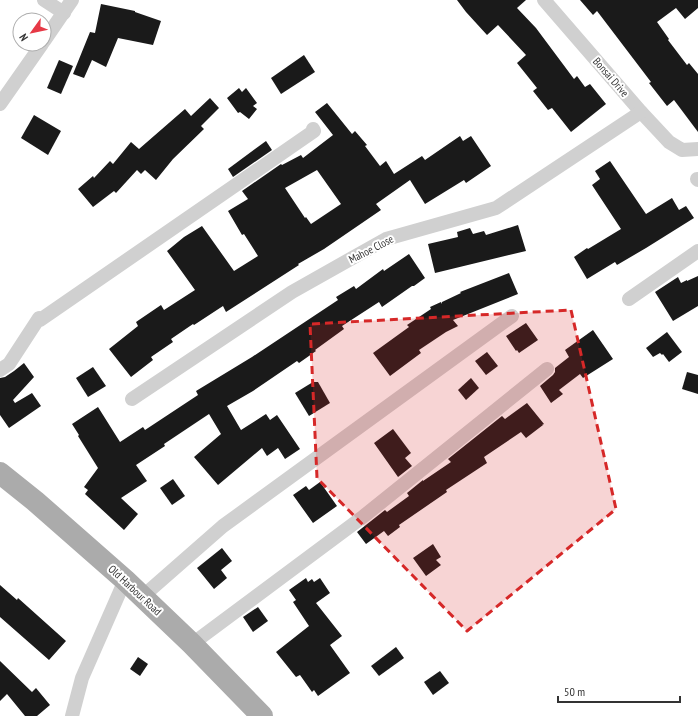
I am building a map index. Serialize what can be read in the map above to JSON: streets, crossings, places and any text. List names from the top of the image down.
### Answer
{
  "streets": {
    "main road": ["Old Harbour Road"],
    "street": ["Bonsai Drive", "Mahoe Close"]
  },
  "crossings": [
    ["Bonsai Drive", "Mahoe Close"]
  ],
  "scale_bar": "50 m",
  "north": "bottom left"
}
